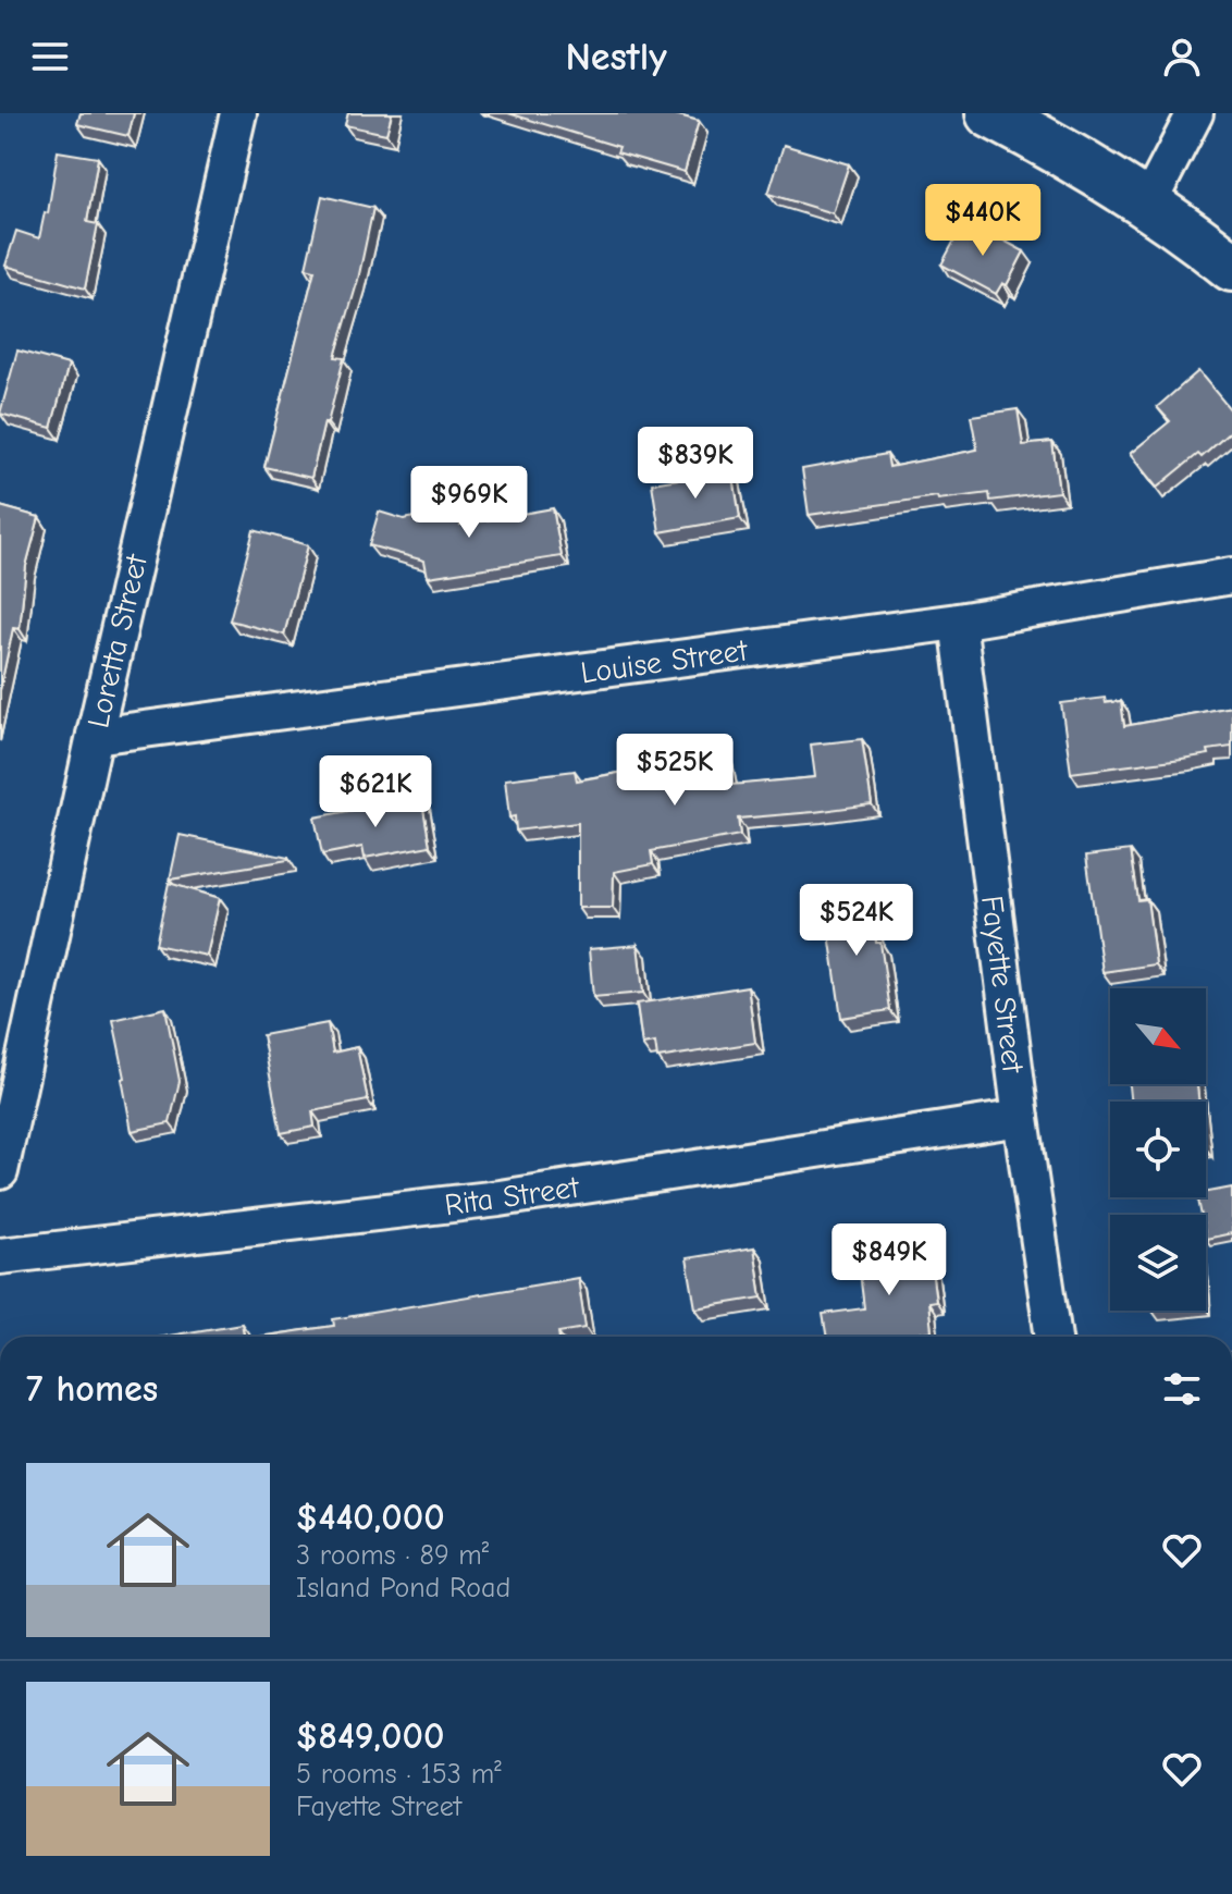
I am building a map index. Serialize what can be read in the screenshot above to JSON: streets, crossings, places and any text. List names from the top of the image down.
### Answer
{
  "streets": {
    "street": [
      "Loretta Street",
      "Louise Street",
      "Fayette Street",
      "Rita Street"
    ]
  },
  "crossings": [
    ["Loretta Street", "Louise Street"],
    ["Louise Street", "Fayette Street"],
    ["Fayette Street", "Rita Street"]
  ],
  "north": "bottom right",
  "page": {
    "header": "Nestly",
    "price": [
      "$440K",
      "$839K",
      "$969K",
      "$525K",
      "$621K",
      "$524K",
      "$849K"
    ],
    "heading": "7 homes",
    "list": [
      {
        "name": "$440,000",
        "note": "3 rooms · 89 m² · Island Pond Road"
      },
      {
        "name": "$849,000",
        "note": "5 rooms · 153 m² · Fayette Street"
      }
    ]
  }
}
